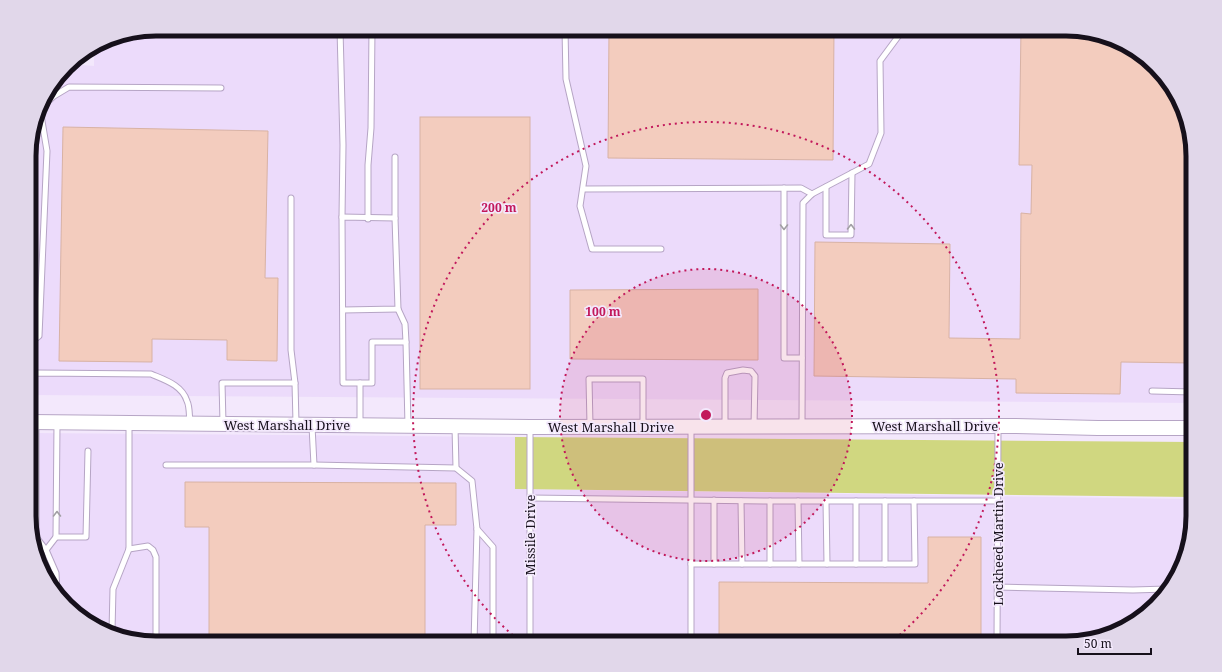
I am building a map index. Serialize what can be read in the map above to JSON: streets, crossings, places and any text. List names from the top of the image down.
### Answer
{
  "streets": {
    "main road": ["West Marshall Drive"],
    "lane": ["Lockheed Martin Drive", "Missile Drive"]
  },
  "crossings": [
    ["West Marshall Drive", "Lockheed Martin Drive"],
    ["West Marshall Drive", "Missile Drive"]
  ],
  "scale_bar": "50 m",
  "rings": ["200 m", "100 m"]
}
